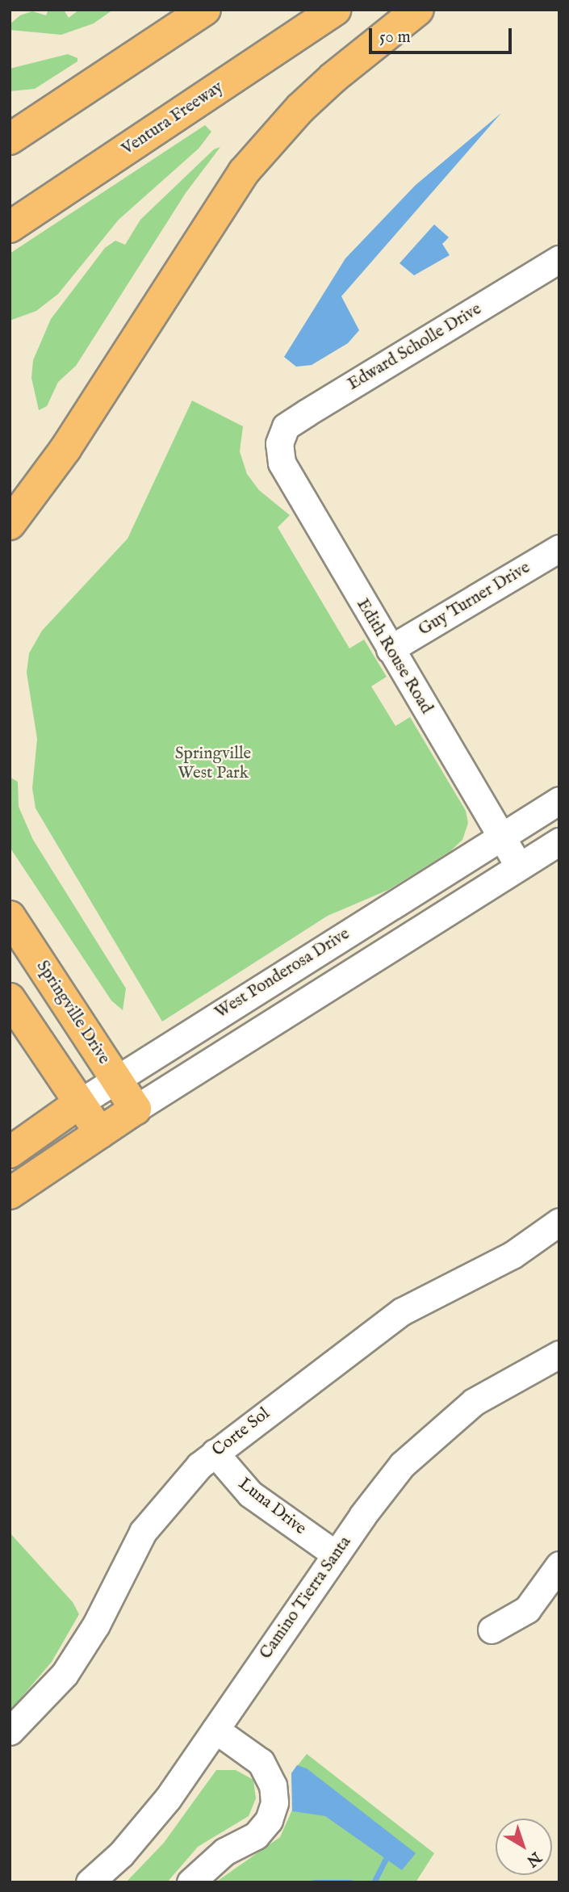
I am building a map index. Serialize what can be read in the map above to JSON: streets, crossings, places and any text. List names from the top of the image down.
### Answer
{
  "streets": {
    "main road": ["Ventura Freeway", "West Ponderosa Drive", "Springville Drive"],
    "street": [
      "Edward Scholle Drive",
      "Guy Turner Drive",
      "Edith Rouse Road",
      "Corte Sol",
      "Luna Drive",
      "Camino Tierra Santa"
    ]
  },
  "crossings": [
    ["Edward Scholle Drive", "Edith Rouse Road"],
    ["Guy Turner Drive", "Edith Rouse Road"],
    ["Edith Rouse Road", "West Ponderosa Drive"],
    ["West Ponderosa Drive", "Springville Drive"],
    ["Corte Sol", "Luna Drive"],
    ["Luna Drive", "Camino Tierra Santa"]
  ],
  "parks": ["Springville West Park"],
  "scale_bar": "50 m",
  "north": "bottom right"
}
